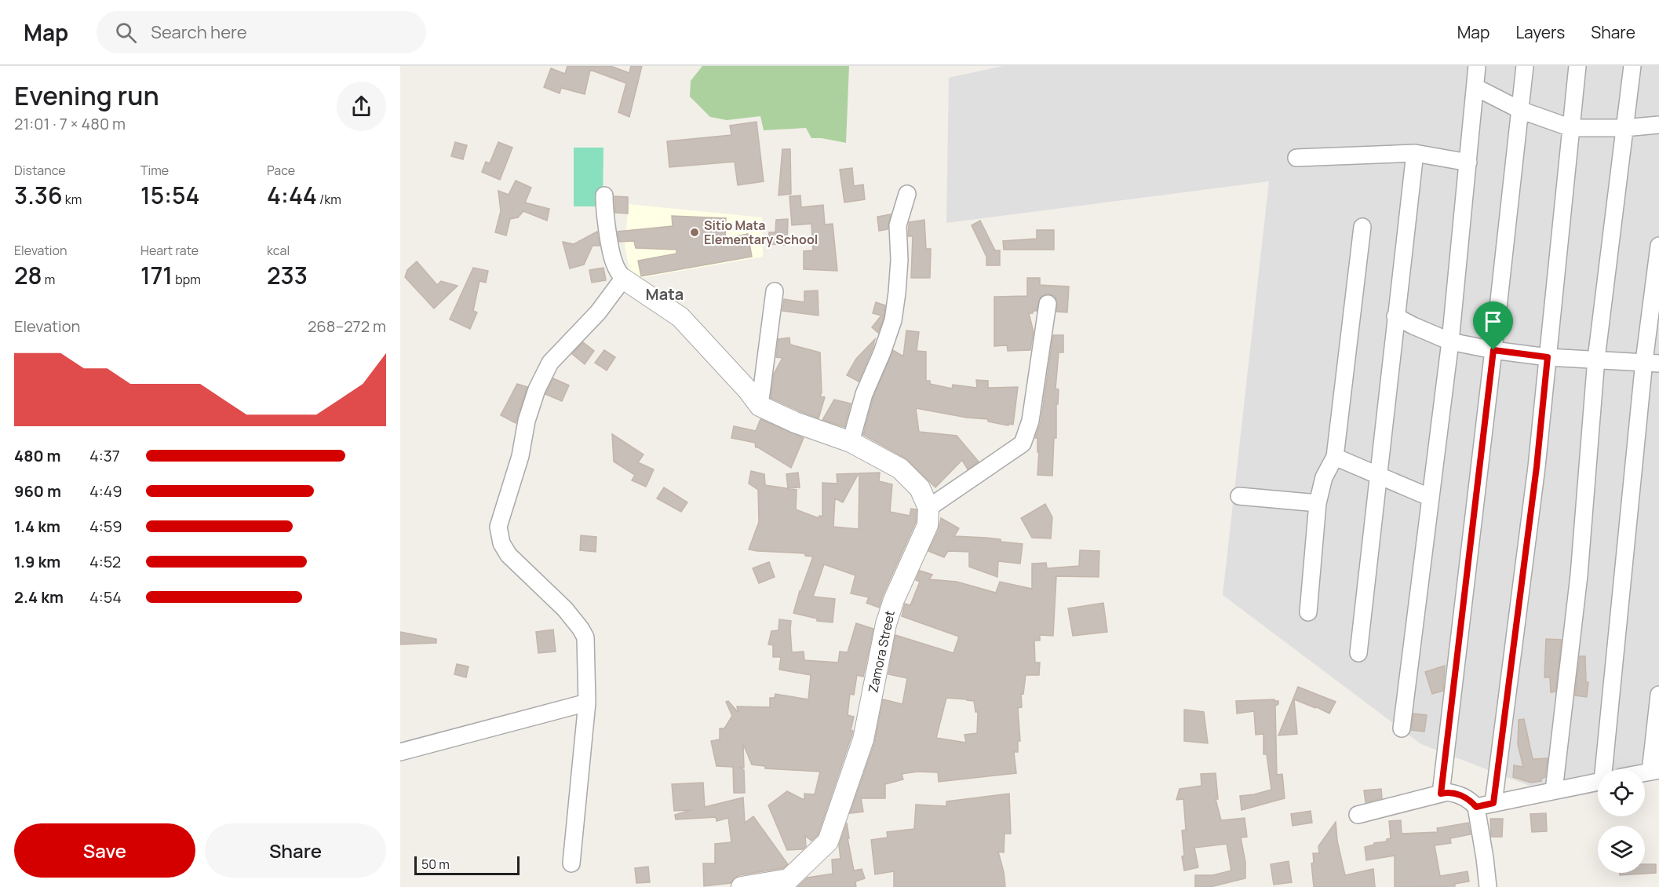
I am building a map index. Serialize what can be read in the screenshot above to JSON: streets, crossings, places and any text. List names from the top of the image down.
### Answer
{
  "streets": {
    "street": ["Zamora Street"]
  },
  "districts": ["Mata"],
  "places": ["Sitio Mata Elementary School"],
  "scale_bar": "50 m",
  "page": {
    "header": "Map",
    "search": "Search here",
    "nav": ["Map", "Layers", "Share"],
    "heading": ["Evening run", "21:01 · 7 × 480 m"],
    "stats": [
      ["Distance", "3.36 km"],
      ["Time", "15:54"],
      ["Pace", "4:44 /km"],
      ["Elevation", "28 m"],
      ["Heart rate", "171 bpm"],
      ["kcal", "233"]
    ],
    "chart": ["Elevation", "268–272 m"],
    "list": [
      {
        "name": "480 m",
        "note": "4:37"
      },
      {
        "name": "960 m",
        "note": "4:49"
      },
      {
        "name": "1.4 km",
        "note": "4:59"
      },
      {
        "name": "1.9 km",
        "note": "4:52"
      },
      {
        "name": "2.4 km",
        "note": "4:54"
      }
    ],
    "buttons": ["Save", "Share"],
    "scale": "50 m"
  }
}
